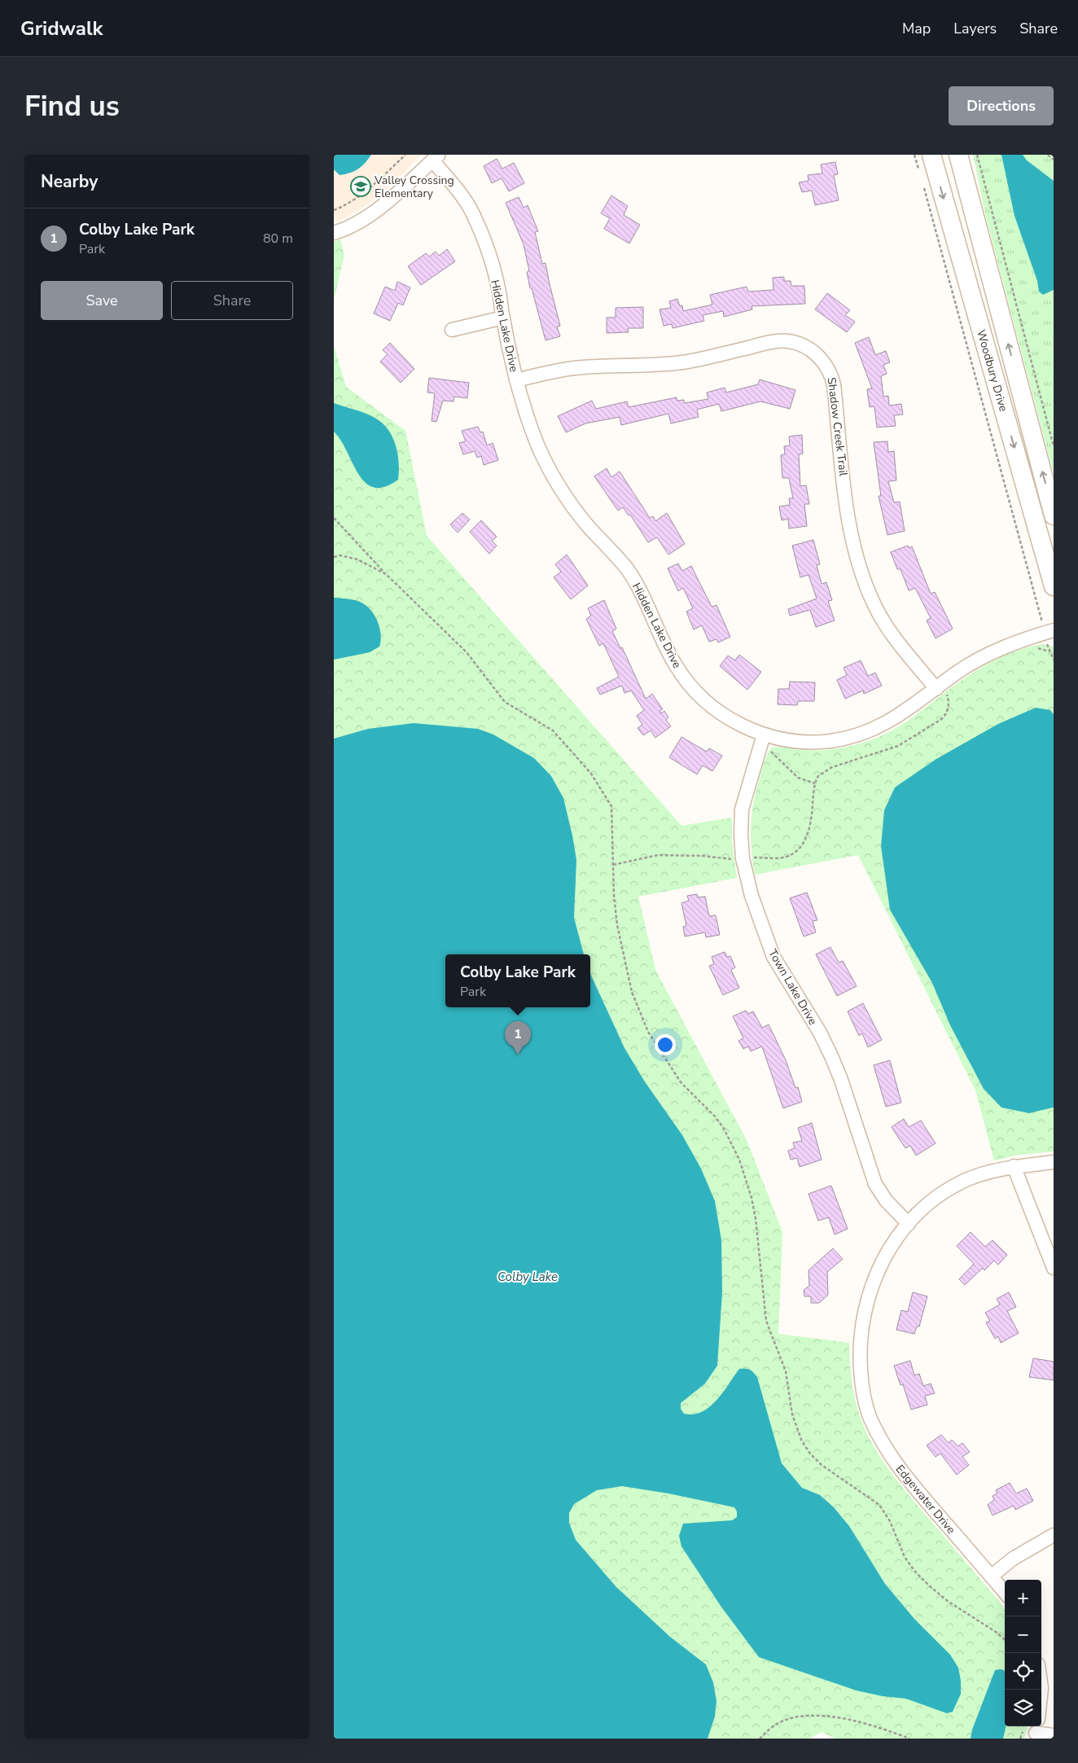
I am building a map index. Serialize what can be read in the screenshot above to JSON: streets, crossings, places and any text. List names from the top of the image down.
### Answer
{
  "streets": {
    "main road": ["Woodbury Drive"],
    "street": [
      "Hidden Lake Drive",
      "Shadow Creek Trail",
      "Town Lake Drive",
      "Edgewater Drive"
    ]
  },
  "crossings": [
    ["Hidden Lake Drive", "Shadow Creek Trail"],
    ["Hidden Lake Drive", "Town Lake Drive"],
    ["Town Lake Drive", "Edgewater Drive"]
  ],
  "water": ["Colby Lake"],
  "places": {
    "school or university": ["Valley Crossing Elementary"]
  },
  "page": {
    "header": "Gridwalk",
    "nav": ["Map", "Layers", "Share"],
    "buttons": [
      "Directions",
      ["Save", "Share"]
    ],
    "title": "Find us",
    "heading": "Nearby",
    "list": [
      {
        "mark": "1",
        "name": "Colby Lake Park",
        "note": "Park",
        "value": "80 m"
      }
    ],
    "popup": ["Colby Lake Park", "Park"],
    "pins": "1",
    "map_buttons": ["+", "−"]
  }
}
